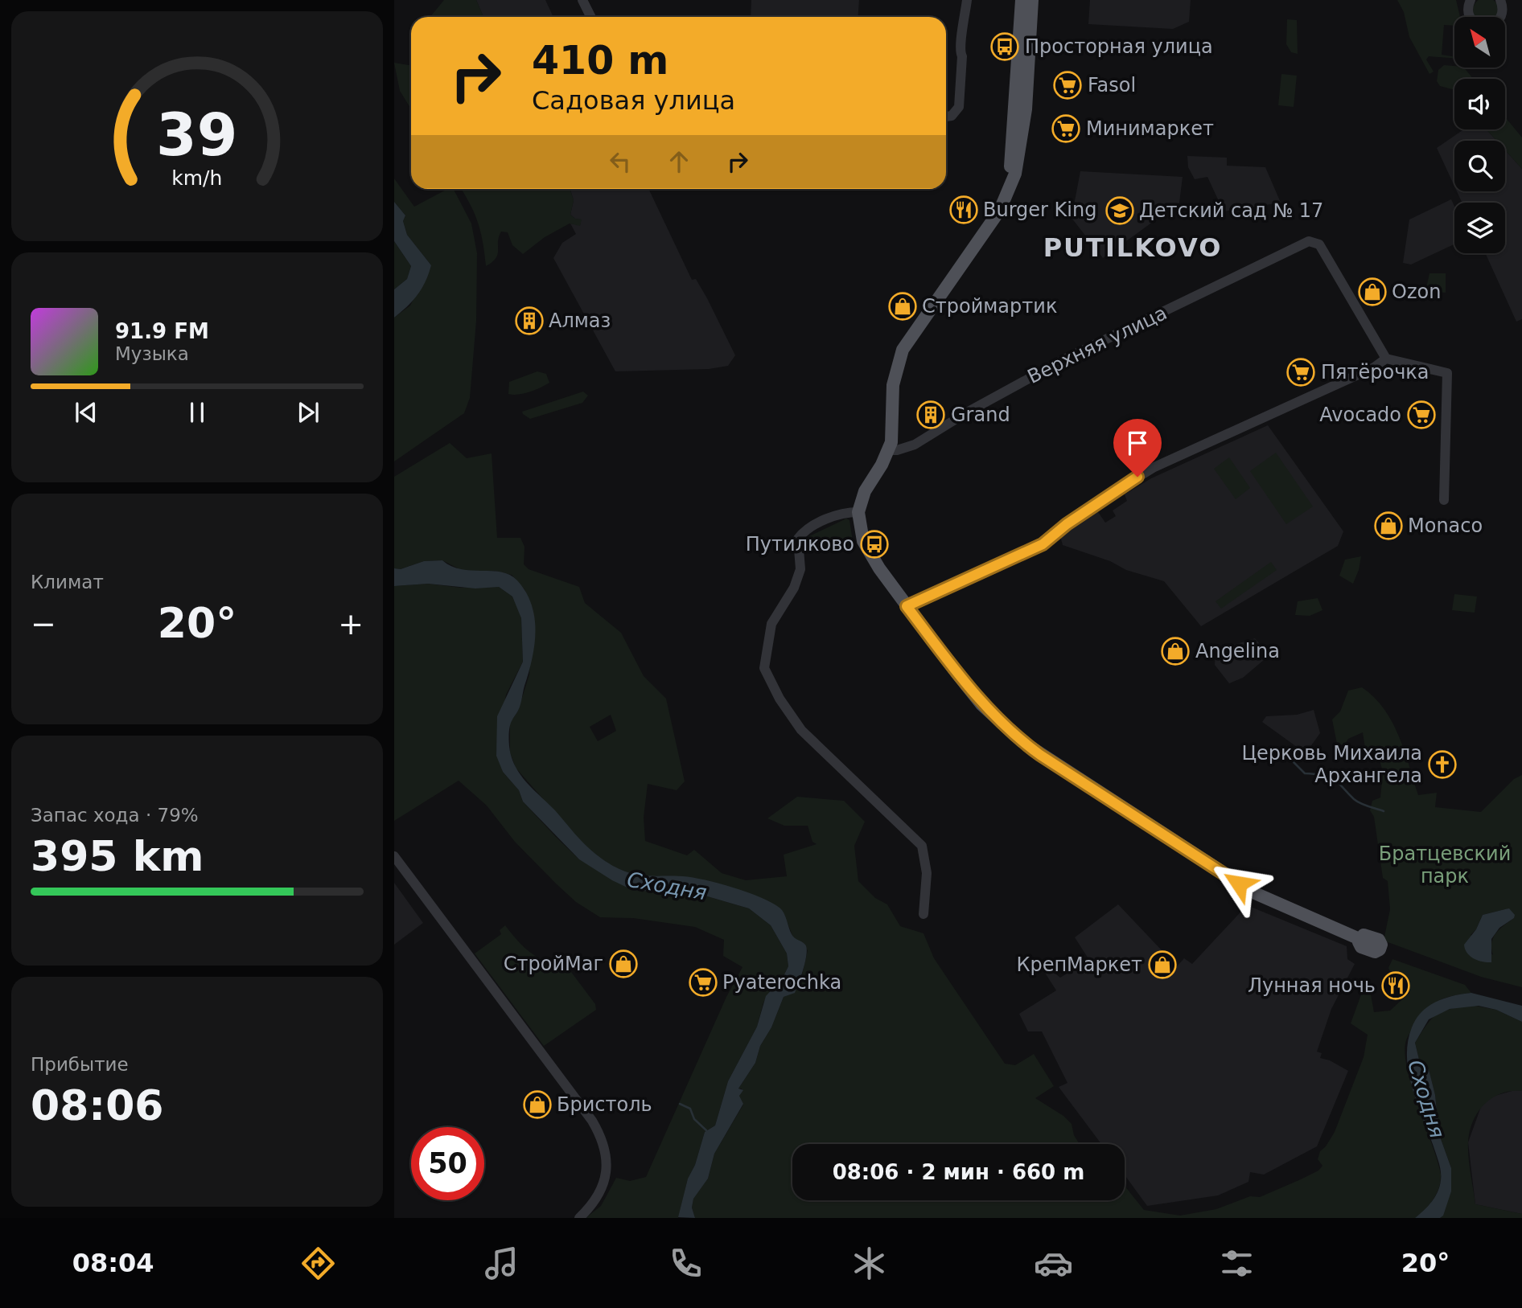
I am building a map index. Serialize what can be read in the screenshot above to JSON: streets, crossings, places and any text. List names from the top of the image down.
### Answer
{
  "streets": {
    "street": ["Верхняя улица"]
  },
  "districts": ["PUTILKOVO"],
  "water": ["Сходня"],
  "parks": ["Братцевский парк"],
  "places": {
    "bus stop": ["Просторная улица", "Путилково"],
    "supermarket": [
      "Fasol",
      "Минимаркет",
      "Пятёрочка",
      "Avocado",
      "Pyaterochka"
    ],
    "restaurant": ["Burger King", "Лунная ночь"],
    "school or university": ["Детский сад № 17"],
    "shop": [
      "Ozon",
      "Строймартик",
      "Monaco",
      "Angelina",
      "СтройМаг",
      "КрепМаркет",
      "Бристоль"
    ],
    "building": ["Алмаз", "Grand"],
    "church": ["Церковь Михаила Архангела"]
  },
  "north": "top left",
  "page": {
    "turn": ["410 m", "Садовая улица"],
    "song": ["91.9 FM", "Музыка"],
    "tile": [
      "Климат",
      ["Запас хода · 79%", "395 km"],
      ["Прибытие", "08:06"]
    ],
    "heat": ["−", "20°", "+"],
    "limit": "50",
    "trip": "08:06 · 2 мин · 660 m",
    "tabs": ["08:04", "20°"],
    "gauge": ["39", "km/h"]
  }
}
